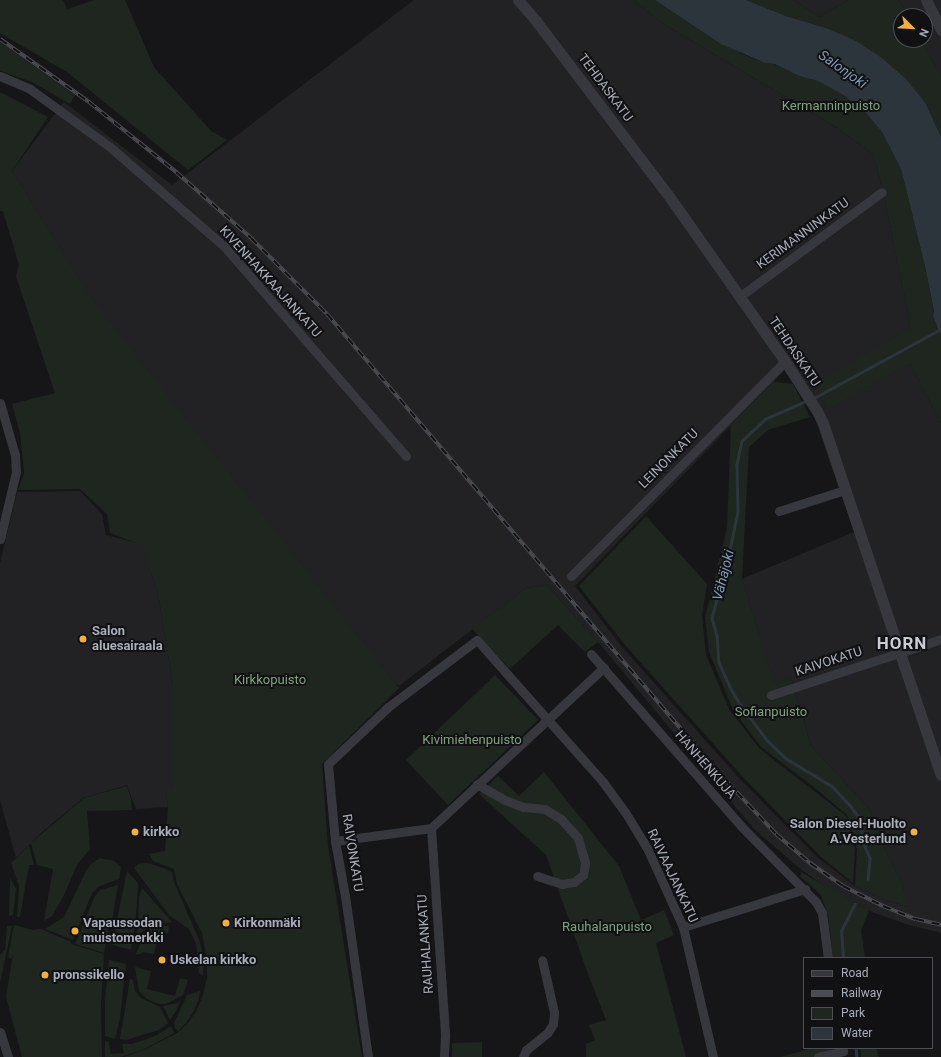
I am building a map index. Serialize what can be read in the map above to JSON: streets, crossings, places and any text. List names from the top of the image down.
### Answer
{
  "streets": {
    "street": [
      "TEHDASKATU",
      "KERIMANNINKATU",
      "KIVENHAKKAAJANKATU",
      "LEINONKATU",
      "KAIVOKATU",
      "HANHENKUJA",
      "RAIVONKATU",
      "RAIVAAJANKATU",
      "RAUHALANKATU"
    ]
  },
  "crossings": [
    ["TEHDASKATU", "KERIMANNINKATU"],
    ["TEHDASKATU", "LEINONKATU"],
    ["TEHDASKATU", "KAIVOKATU"],
    ["RAIVONKATU", "RAIVAAJANKATU"]
  ],
  "districts": ["HORN"],
  "water": ["Salonjoki", "Vähäjoki"],
  "parks": [
    "Kermanninpuisto",
    "Kirkkopuisto",
    "Sofianpuisto",
    "Kivimiehenpuisto",
    "Rauhalanpuisto"
  ],
  "places": [
    "Salon aluesairaala",
    "kirkko",
    "Salon Diesel-Huolto A.Vesterlund",
    "Kirkonmäki",
    "Vapaussodan muistomerkki",
    "Uskelan kirkko",
    "pronssikello"
  ],
  "legend": [
    "Road",
    "Railway",
    "Park",
    "Water"
  ],
  "north": "bottom right"
}
